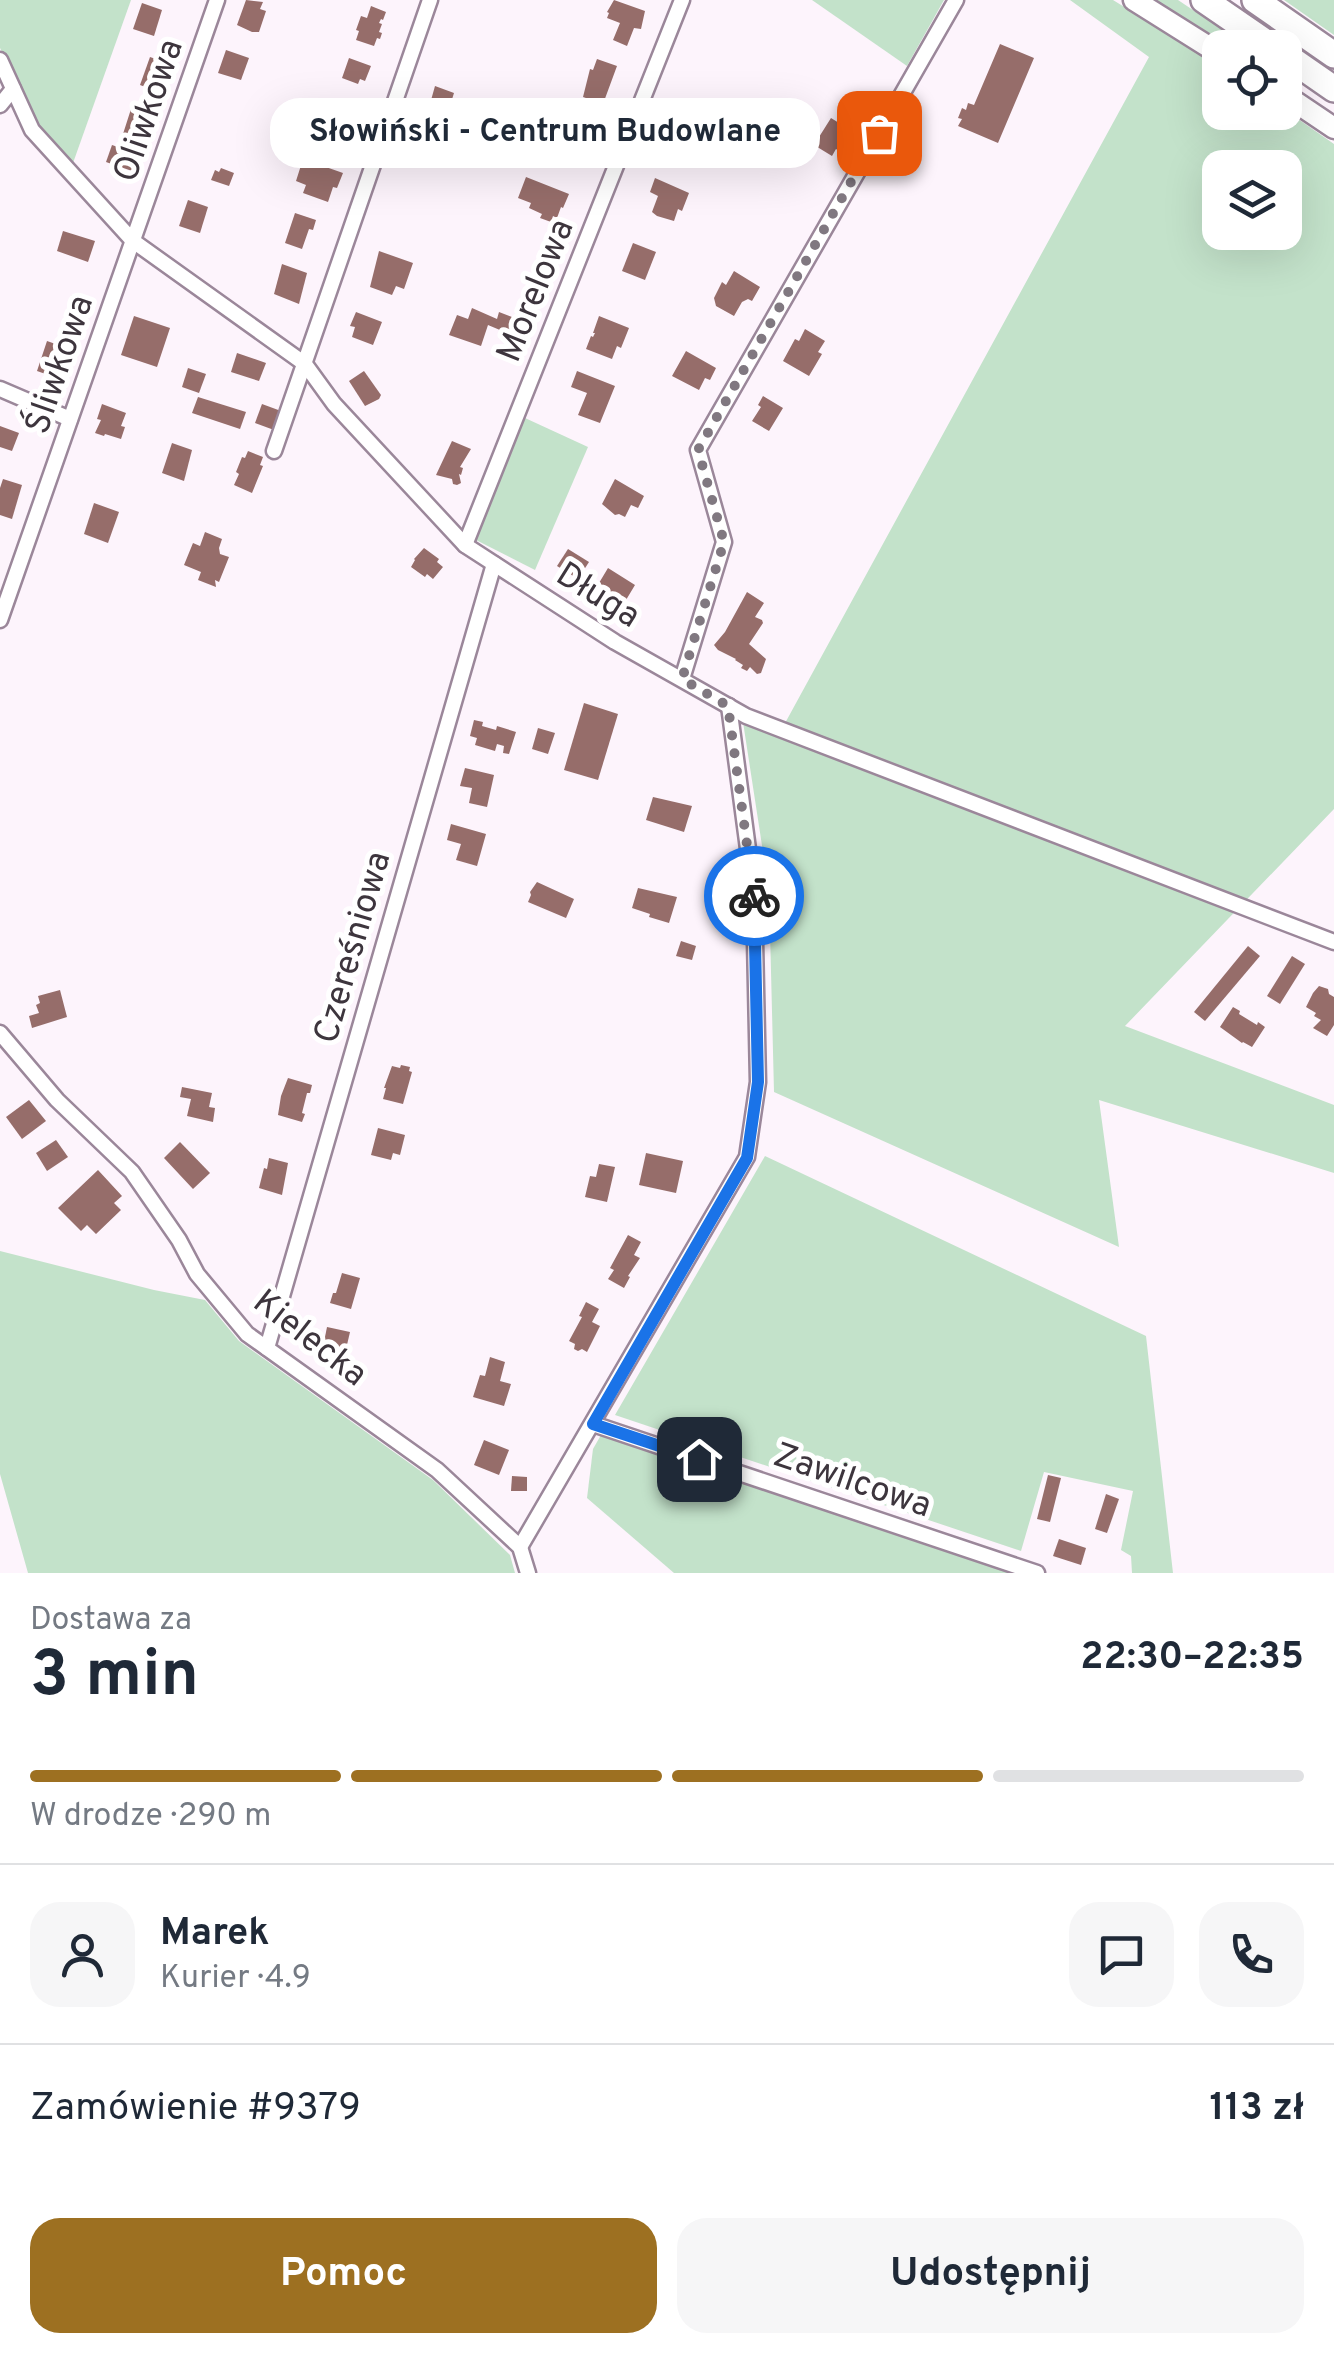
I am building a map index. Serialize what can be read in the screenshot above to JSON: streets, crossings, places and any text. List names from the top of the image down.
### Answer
{
  "streets": {
    "street": [
      "Oliwkowa",
      "Morelowa",
      "Śliwkowa",
      "Długa",
      "Czereśniowa",
      "Kielecka",
      "Zawilcowa"
    ]
  },
  "crossings": [
    ["Oliwkowa", "Śliwkowa"],
    ["Oliwkowa", "Długa"],
    ["Morelowa", "Długa"],
    ["Śliwkowa", "Długa"],
    ["Długa", "Czereśniowa"],
    ["Czereśniowa", "Kielecka"]
  ],
  "places": ["Słowiński - Centrum Budowlane"],
  "page": {
    "bubble": "Słowiński - Centrum Budowlane",
    "heading": ["3 min", "Dostawa za", "22:30–22:35"],
    "panel": [
      "Marek",
      "Kurier · 4.9",
      "Zamówienie #9379",
      "113 zł"
    ],
    "bar": "W drodze · 290 m",
    "buttons": ["Pomoc", "Udostępnij"]
  }
}
